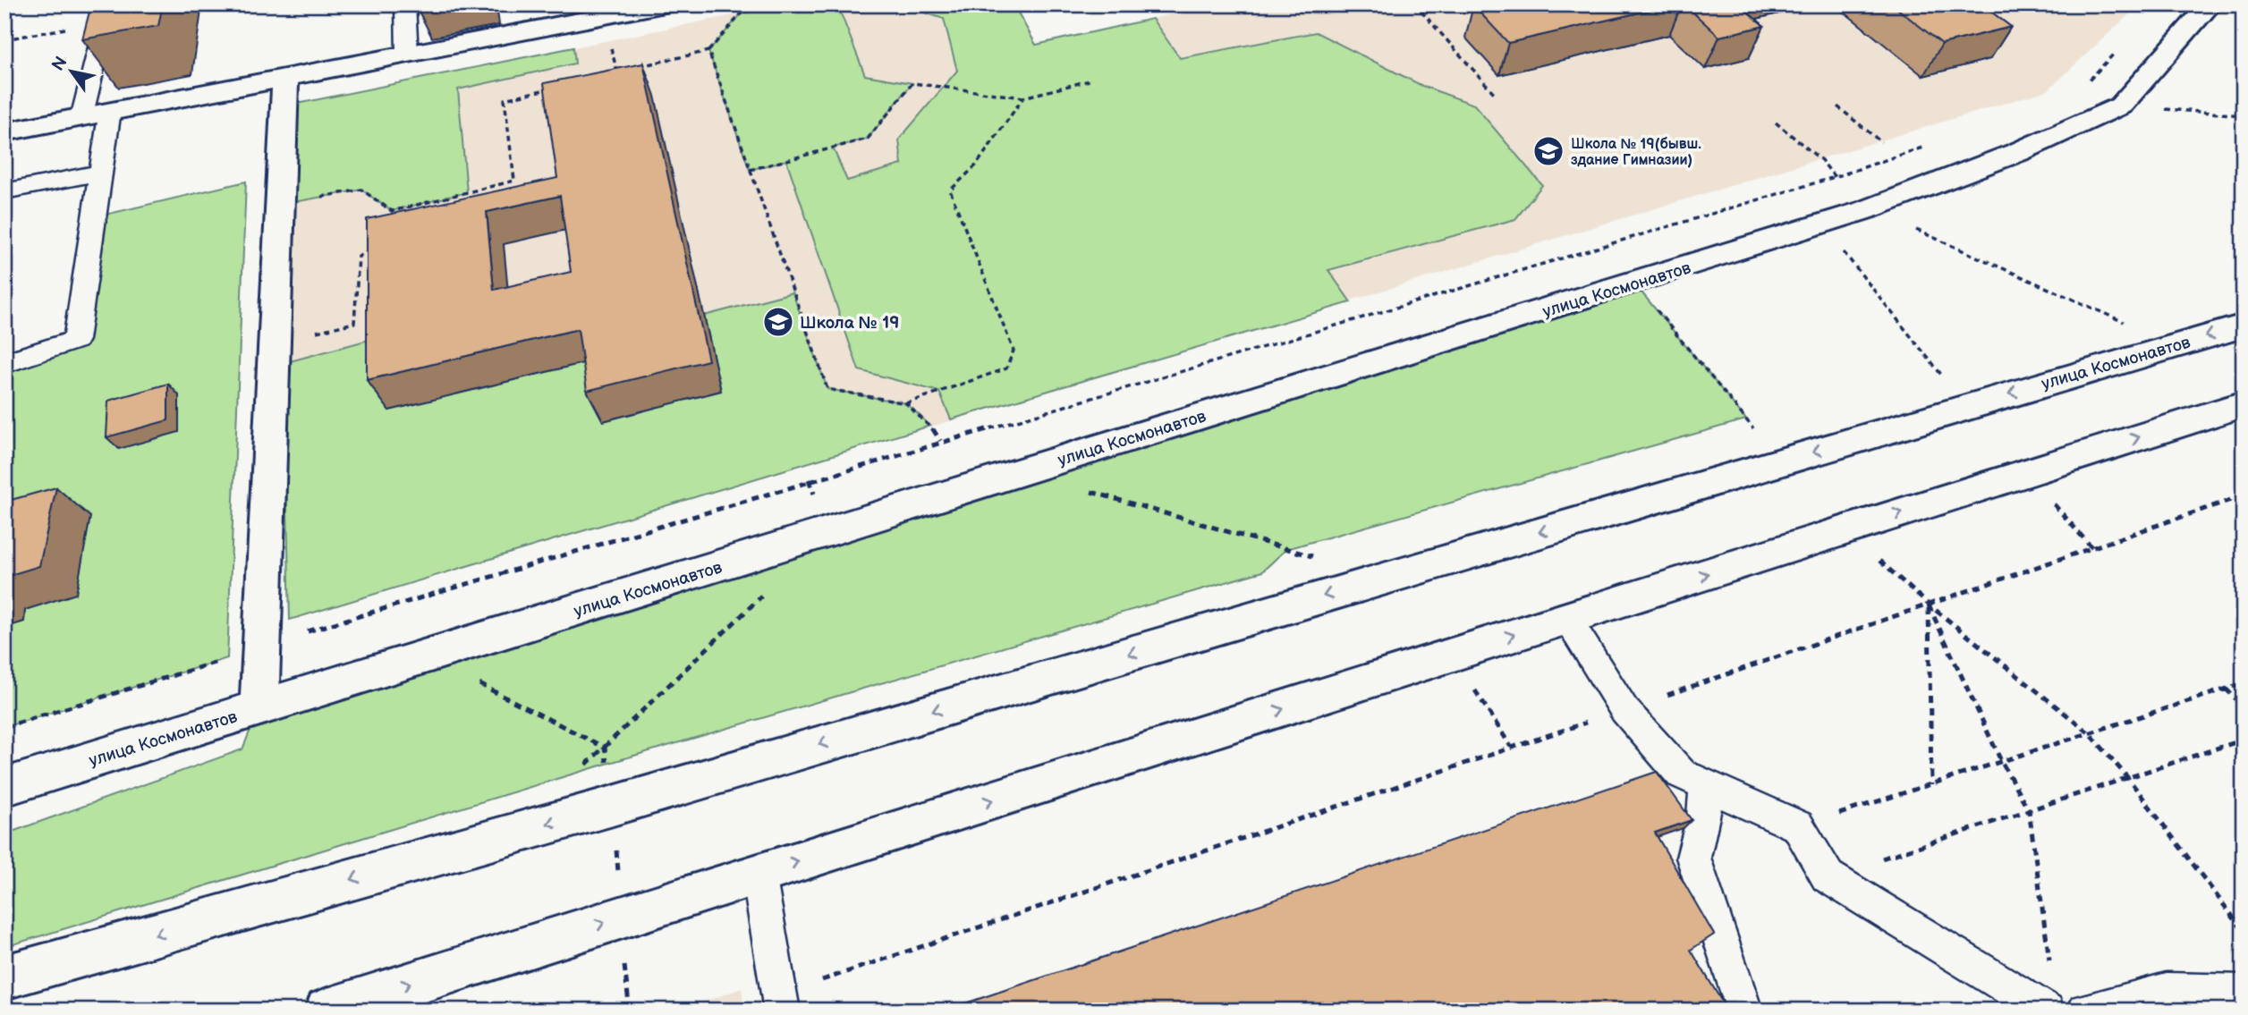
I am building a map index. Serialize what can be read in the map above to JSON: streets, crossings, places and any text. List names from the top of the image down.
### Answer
{
  "streets": {
    "street": ["улица Космонавтов"]
  },
  "places": {
    "school or university": ["Школа № 19(бывш. здание Гимназии)", "Школа № 19"]
  },
  "north": "top left"
}
